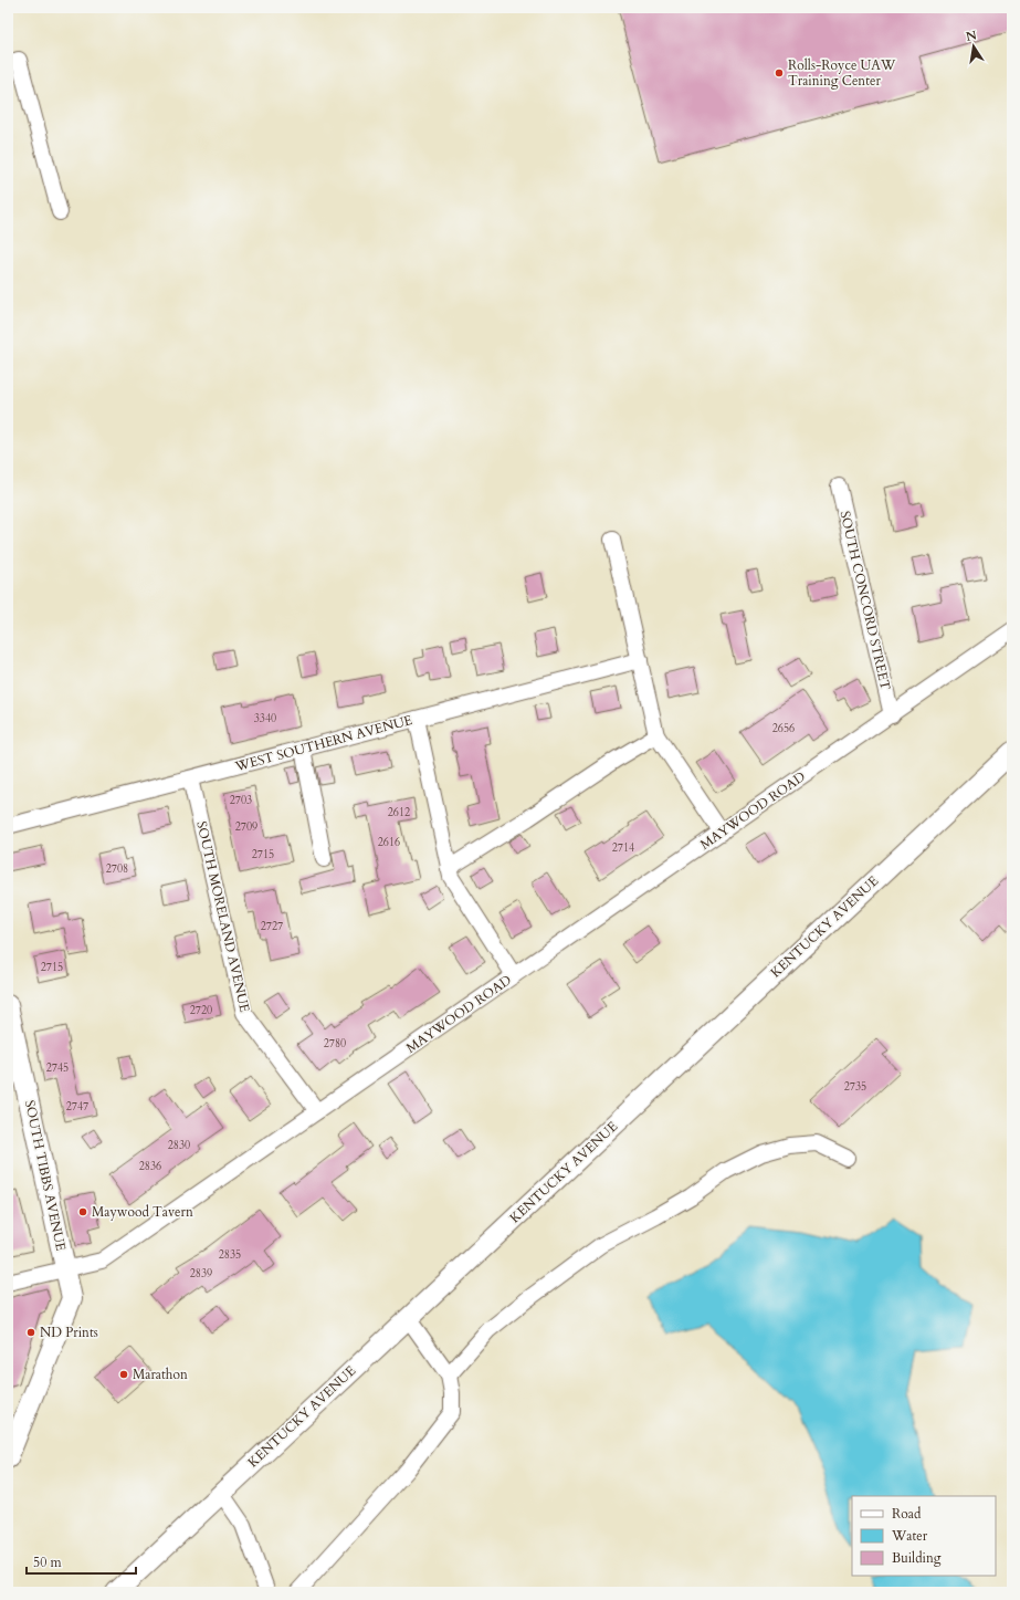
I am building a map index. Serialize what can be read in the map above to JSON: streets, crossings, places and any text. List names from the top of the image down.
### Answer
{
  "streets": {
    "main road": ["KENTUCKY AVENUE", "SOUTH TIBBS AVENUE"],
    "street": [
      "SOUTH CONCORD STREET",
      "WEST SOUTHERN AVENUE",
      "MAYWOOD ROAD",
      "SOUTH MORELAND AVENUE"
    ]
  },
  "crossings": [
    ["SOUTH CONCORD STREET", "MAYWOOD ROAD"],
    ["WEST SOUTHERN AVENUE", "SOUTH MORELAND AVENUE"],
    ["MAYWOOD ROAD", "SOUTH MORELAND AVENUE"],
    ["MAYWOOD ROAD", "SOUTH TIBBS AVENUE"]
  ],
  "places": [
    "Rolls-Royce UAW Training Center",
    "Maywood Tavern",
    "ND Prints",
    "Marathon"
  ],
  "house_numbers": [
    "3340",
    "2656",
    "2703",
    "2612",
    "2709",
    "2616",
    "2714",
    "2715",
    "2708",
    "2727",
    "2715",
    "2720",
    "2780",
    "2745",
    "2735",
    "2747",
    "2830",
    "2836",
    "2835",
    "2839"
  ],
  "legend": ["Road", "Water", "Building"],
  "scale_bar": "50 m",
  "north": "top"
}
